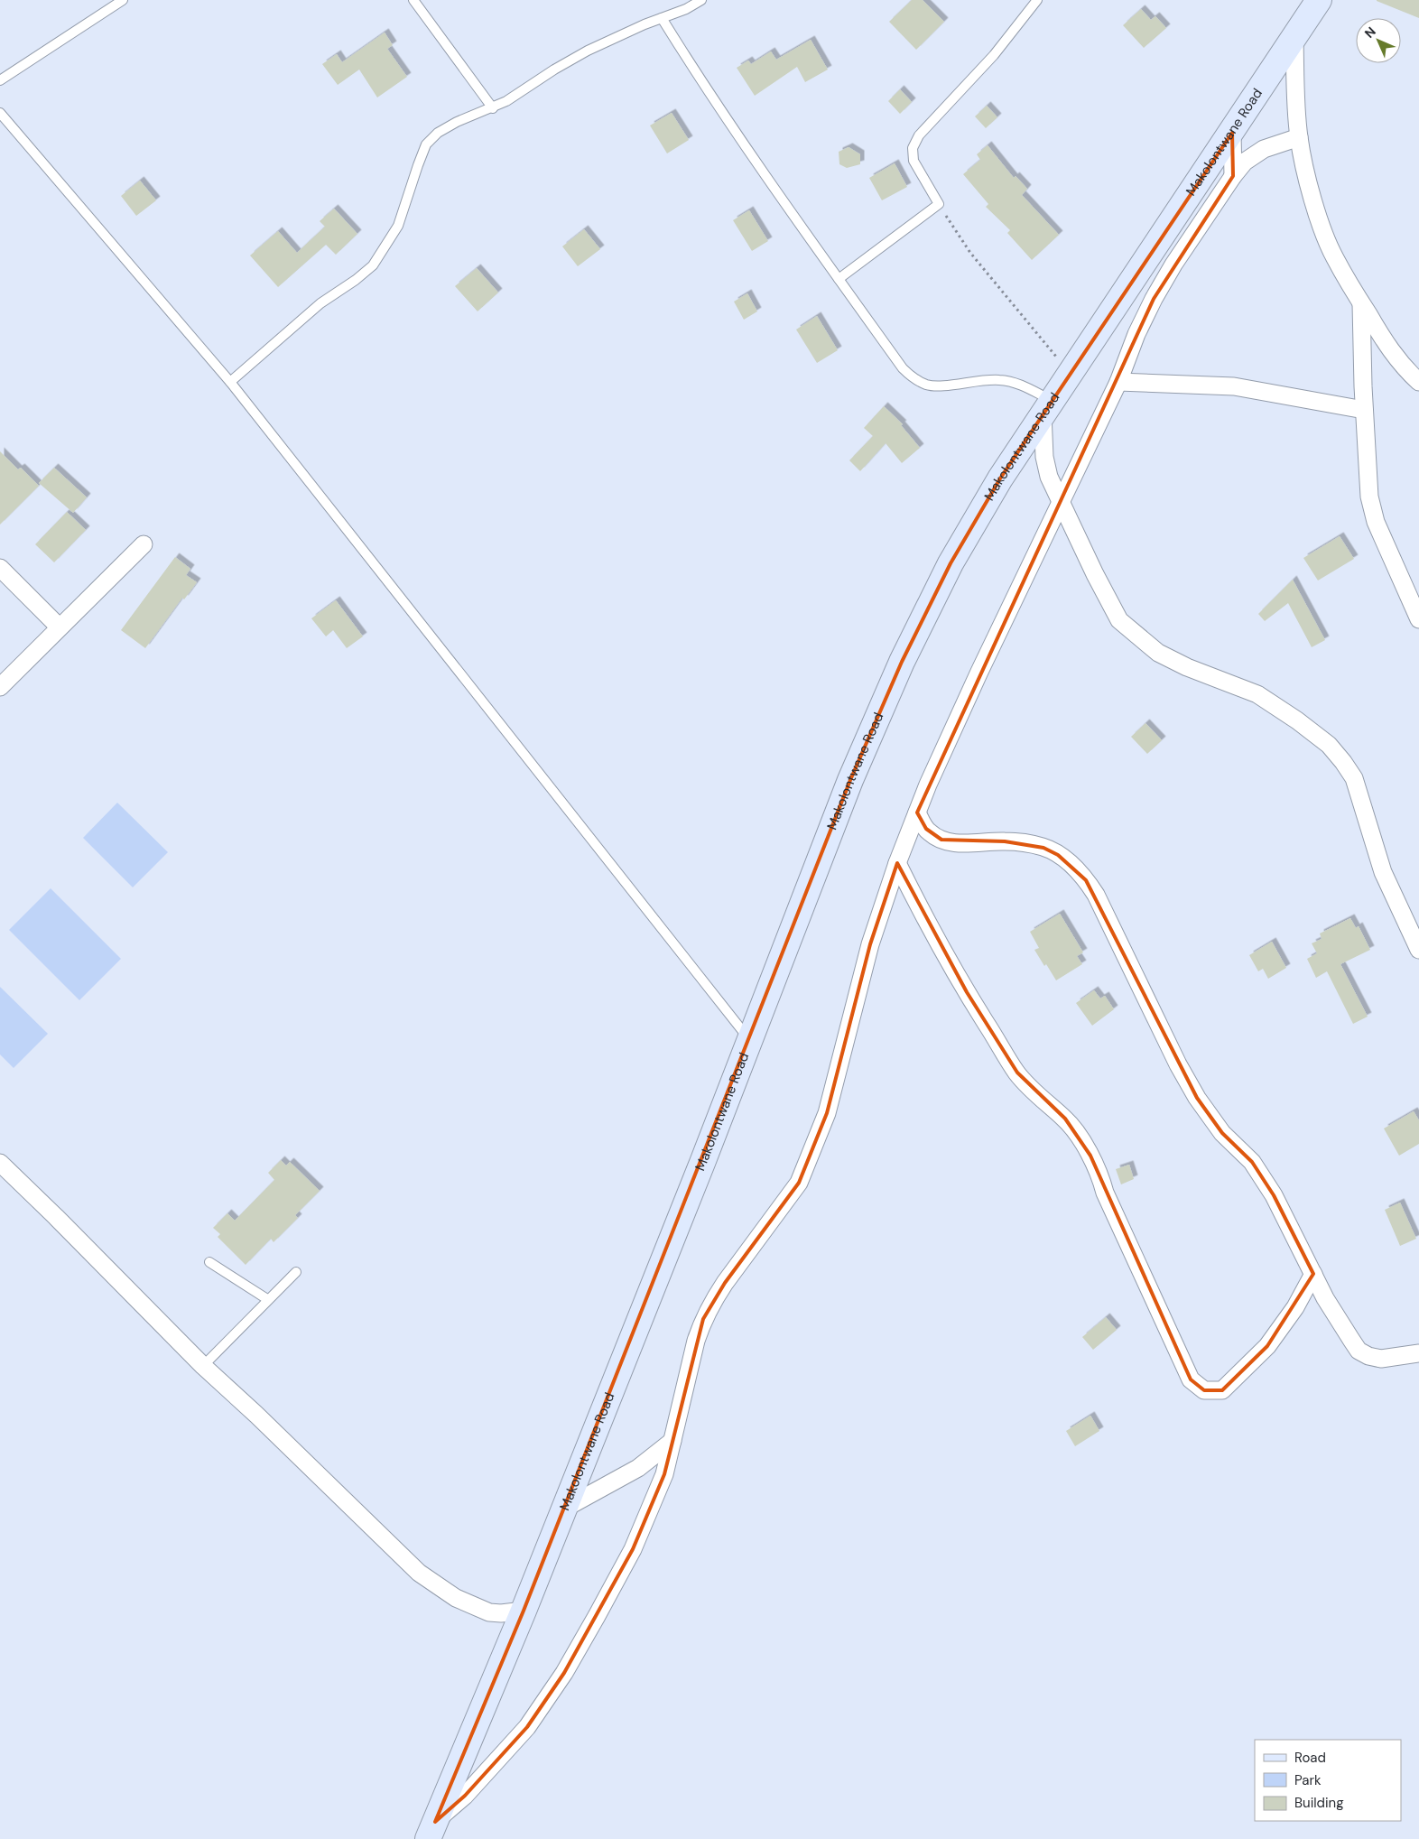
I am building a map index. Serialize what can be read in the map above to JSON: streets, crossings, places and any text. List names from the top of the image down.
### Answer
{
  "streets": {
    "main road": ["Makolontwane Road"]
  },
  "legend": ["Road", "Park", "Building"],
  "north": "top left"
}
